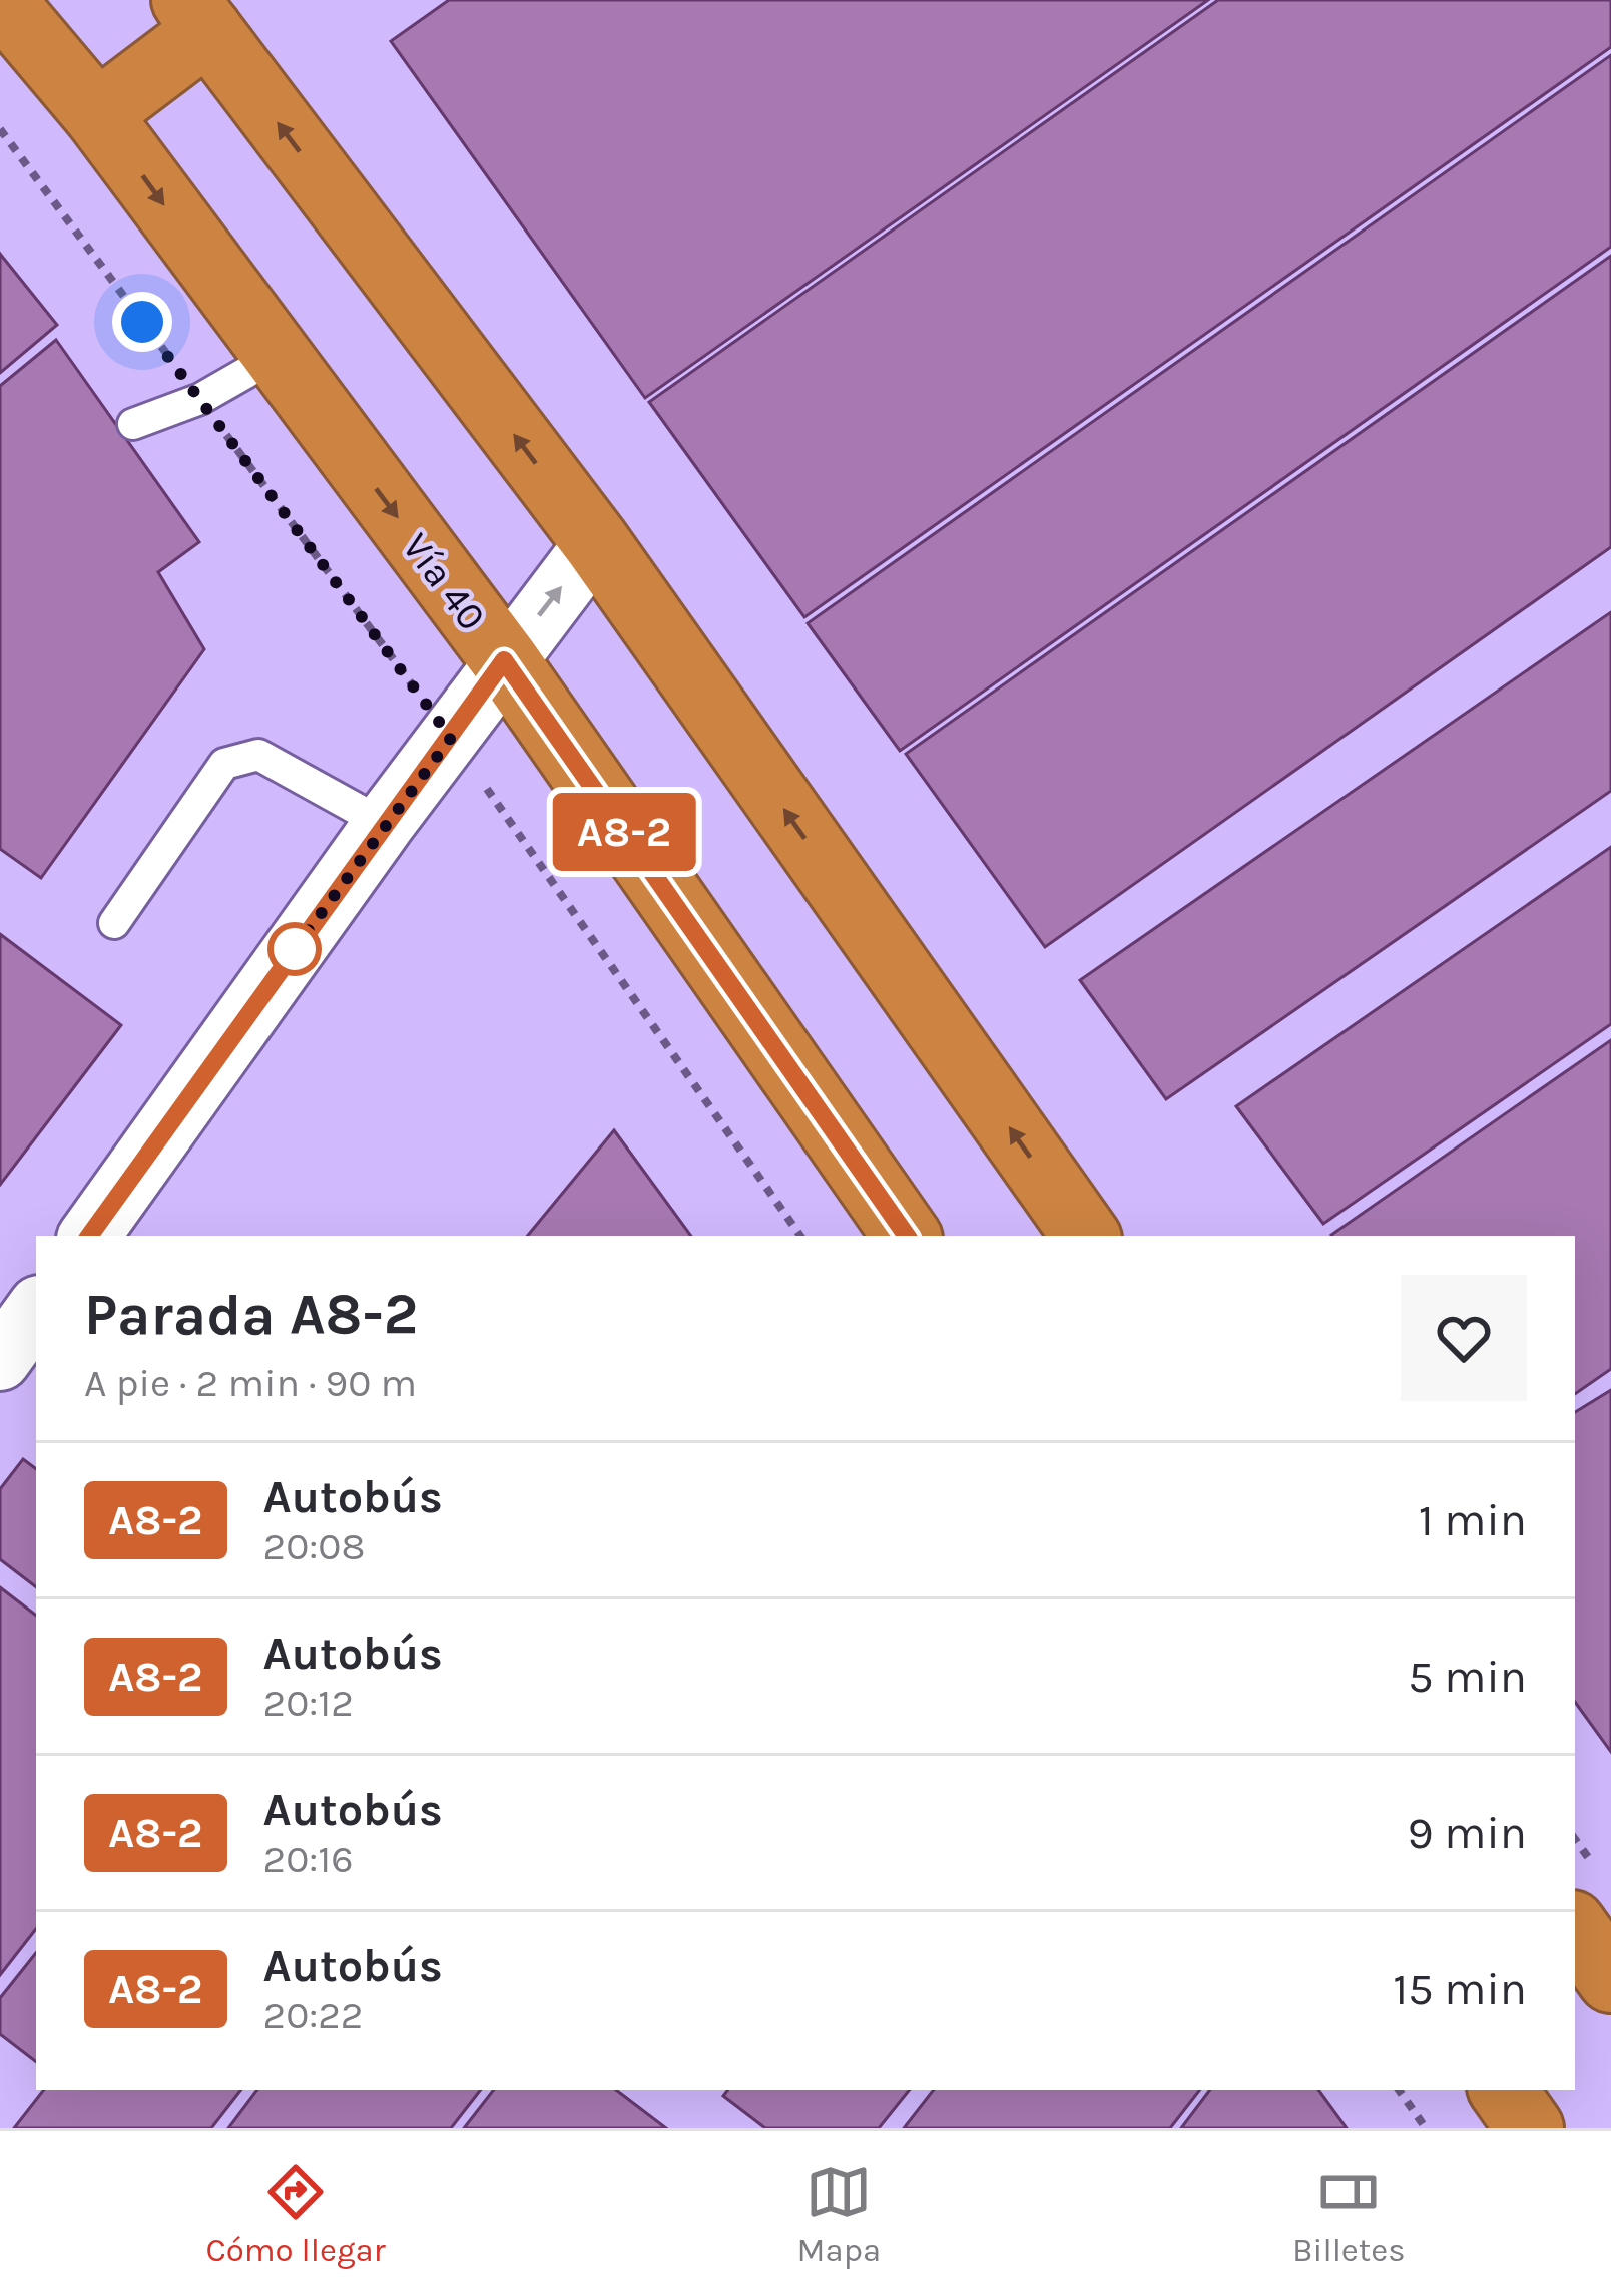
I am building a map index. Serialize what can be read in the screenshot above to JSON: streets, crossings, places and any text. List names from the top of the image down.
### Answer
{
  "streets": {
    "highway": ["Vía 40"]
  },
  "lines": ["bus line A8-2"],
  "page": {
    "on_map": "A8-2",
    "heading": ["Parada A8-2", "A pie · 2 min · 90 m"],
    "list": [
      {
        "mark": "A8-2",
        "name": "Autobús",
        "note": "20:08",
        "value": "1 min"
      },
      {
        "mark": "A8-2",
        "name": "Autobús",
        "note": "20:12",
        "value": "5 min"
      },
      {
        "mark": "A8-2",
        "name": "Autobús",
        "note": "20:16",
        "value": "9 min"
      },
      {
        "mark": "A8-2",
        "name": "Autobús",
        "note": "20:22",
        "value": "15 min"
      }
    ],
    "tabs": ["Cómo llegar", "Mapa", "Billetes"]
  }
}
